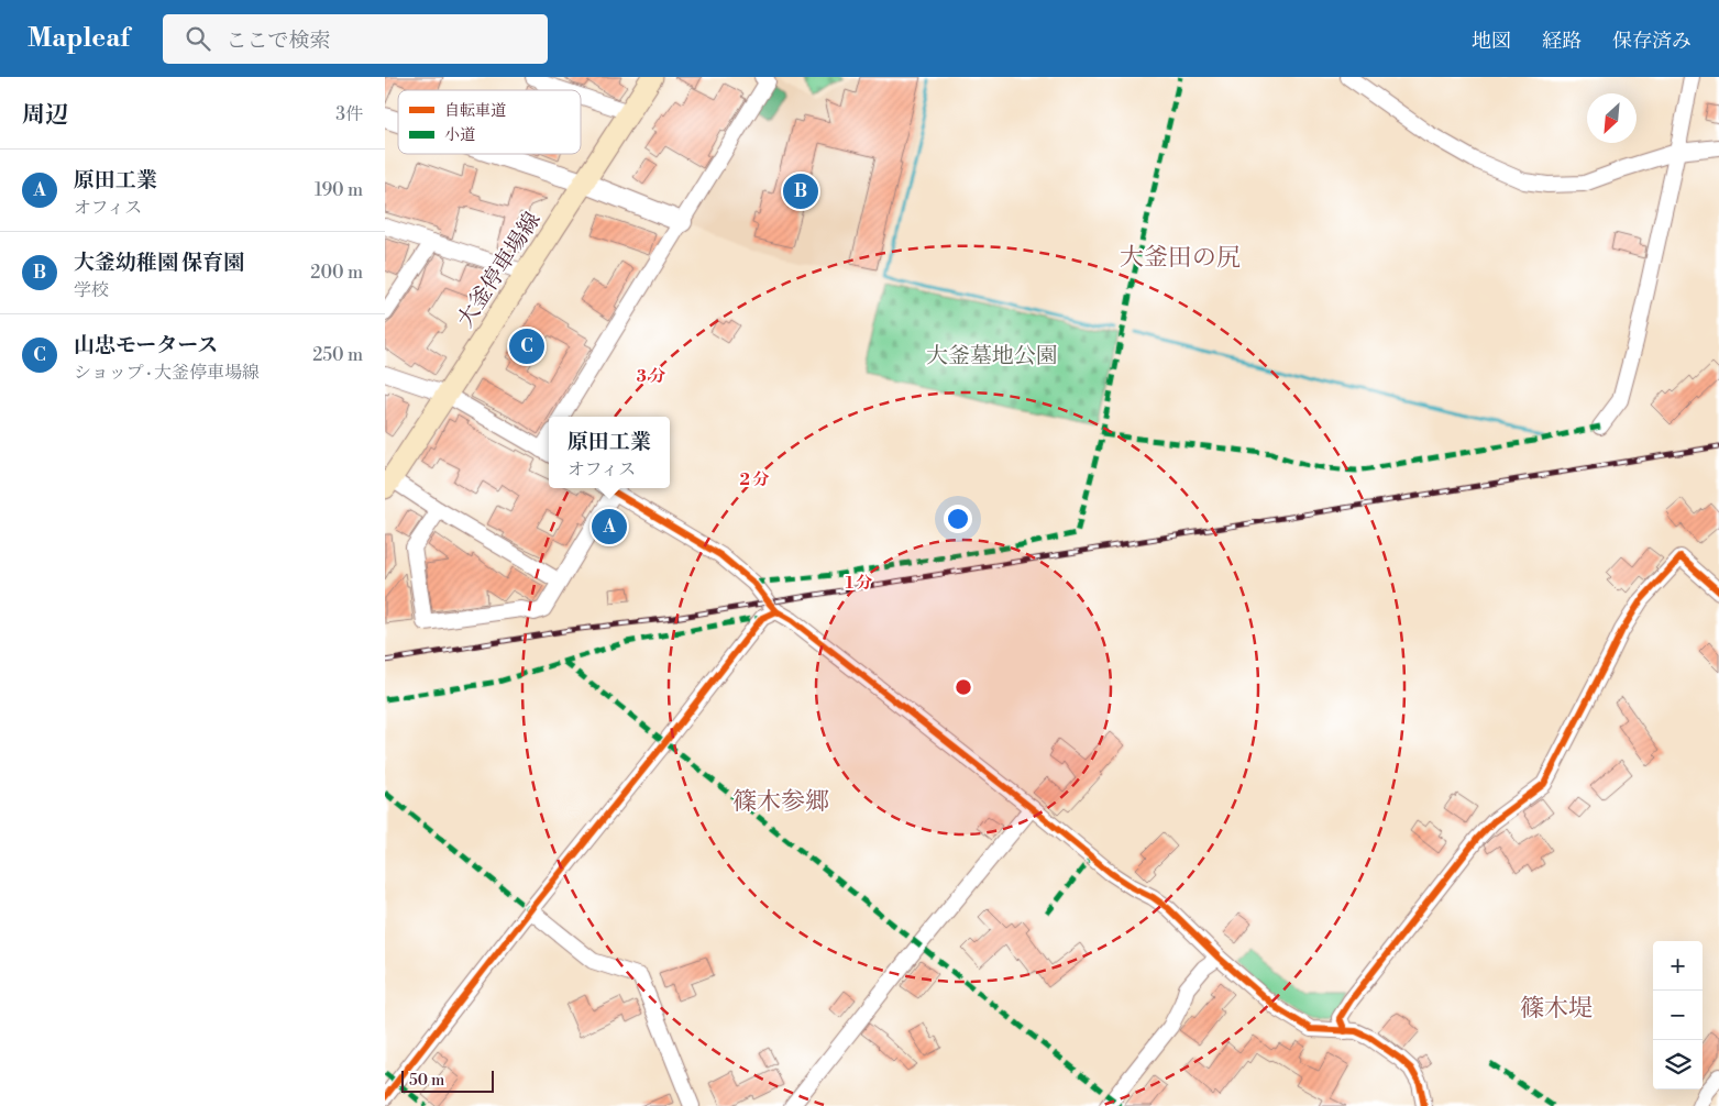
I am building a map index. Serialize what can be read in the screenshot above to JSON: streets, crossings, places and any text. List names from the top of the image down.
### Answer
{
  "streets": {
    "main road": ["大釜停車場線"]
  },
  "districts": ["大釜田の尻", "篠木参郷", "篠木堤"],
  "parks": ["大釜墓地公園"],
  "legend": ["自転車道", "小道"],
  "scale_bar": "50 m",
  "north": "bottom left",
  "page": {
    "header": "Mapleaf",
    "search": "ここで検索",
    "nav": ["地図", "経路", "保存済み"],
    "heading": ["周辺", "3件"],
    "list": [
      {
        "mark": "A",
        "name": "原田工業",
        "note": "オフィス",
        "value": "190 m"
      },
      {
        "mark": "B",
        "name": "大釜幼稚園 保育園",
        "note": "学校",
        "value": "200 m"
      },
      {
        "mark": "C",
        "name": "山忠モータース",
        "note": "ショップ · 大釜停車場線",
        "value": "250 m"
      }
    ],
    "pins": ["B", "C", "A"],
    "popup": ["原田工業", "オフィス"],
    "map_buttons": ["+", "−"],
    "scale": "50 m"
  },
  "rings": ["3 分", "2 分", "1 分"]
}
